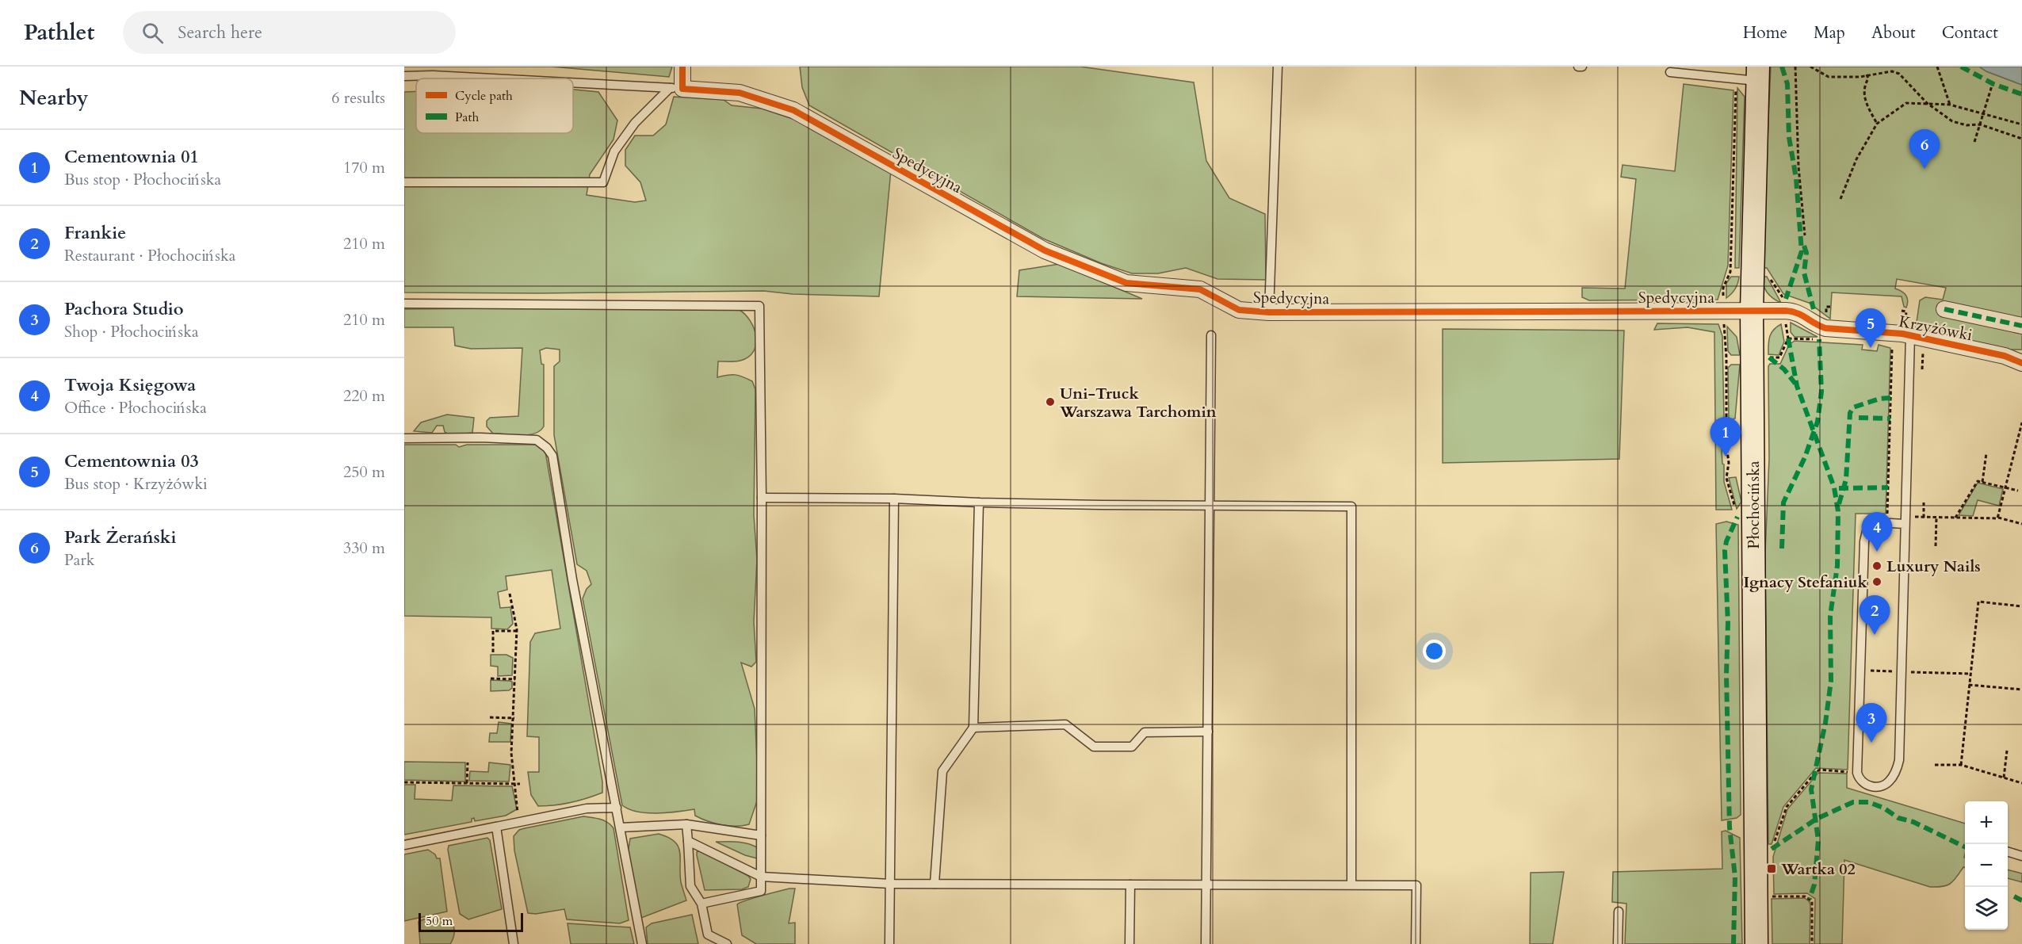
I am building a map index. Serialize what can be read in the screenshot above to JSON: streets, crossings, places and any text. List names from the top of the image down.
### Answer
{
  "streets": {
    "main road": ["Płochocińska"],
    "street": ["Spedycyjna", "Krzyżówki"]
  },
  "crossings": [
    ["Spedycyjna", "Krzyżówki"],
    ["Spedycyjna", "Płochocińska"],
    ["Krzyżówki", "Płochocińska"]
  ],
  "places": {
    "other": ["Uni-Truck Warszawa Tarchomin", "Luxury Nails", "Ignacy Stefaniuk"],
    "transit": ["Wartka 02"]
  },
  "legend": ["Cycle path", "Path"],
  "scale_bar": "50 m",
  "page": {
    "header": "Pathlet",
    "search": "Search here",
    "nav": [
      "Home",
      "Map",
      "About",
      "Contact"
    ],
    "heading": ["Nearby", "6 results"],
    "list": [
      {
        "mark": "1",
        "name": "Cementownia 01",
        "note": "Bus stop · Płochocińska",
        "value": "170 m"
      },
      {
        "mark": "2",
        "name": "Frankie",
        "note": "Restaurant · Płochocińska",
        "value": "210 m"
      },
      {
        "mark": "3",
        "name": "Pachora Studio",
        "note": "Shop · Płochocińska",
        "value": "210 m"
      },
      {
        "mark": "4",
        "name": "Twoja Księgowa",
        "note": "Office · Płochocińska",
        "value": "220 m"
      },
      {
        "mark": "5",
        "name": "Cementownia 03",
        "note": "Bus stop · Krzyżówki",
        "value": "250 m"
      },
      {
        "mark": "6",
        "name": "Park Żerański",
        "note": "Park",
        "value": "330 m"
      }
    ],
    "pins": [
      "6",
      "5",
      "1",
      "4",
      "2",
      "3"
    ],
    "map_buttons": ["+", "−"],
    "scale": "50 m"
  }
}
